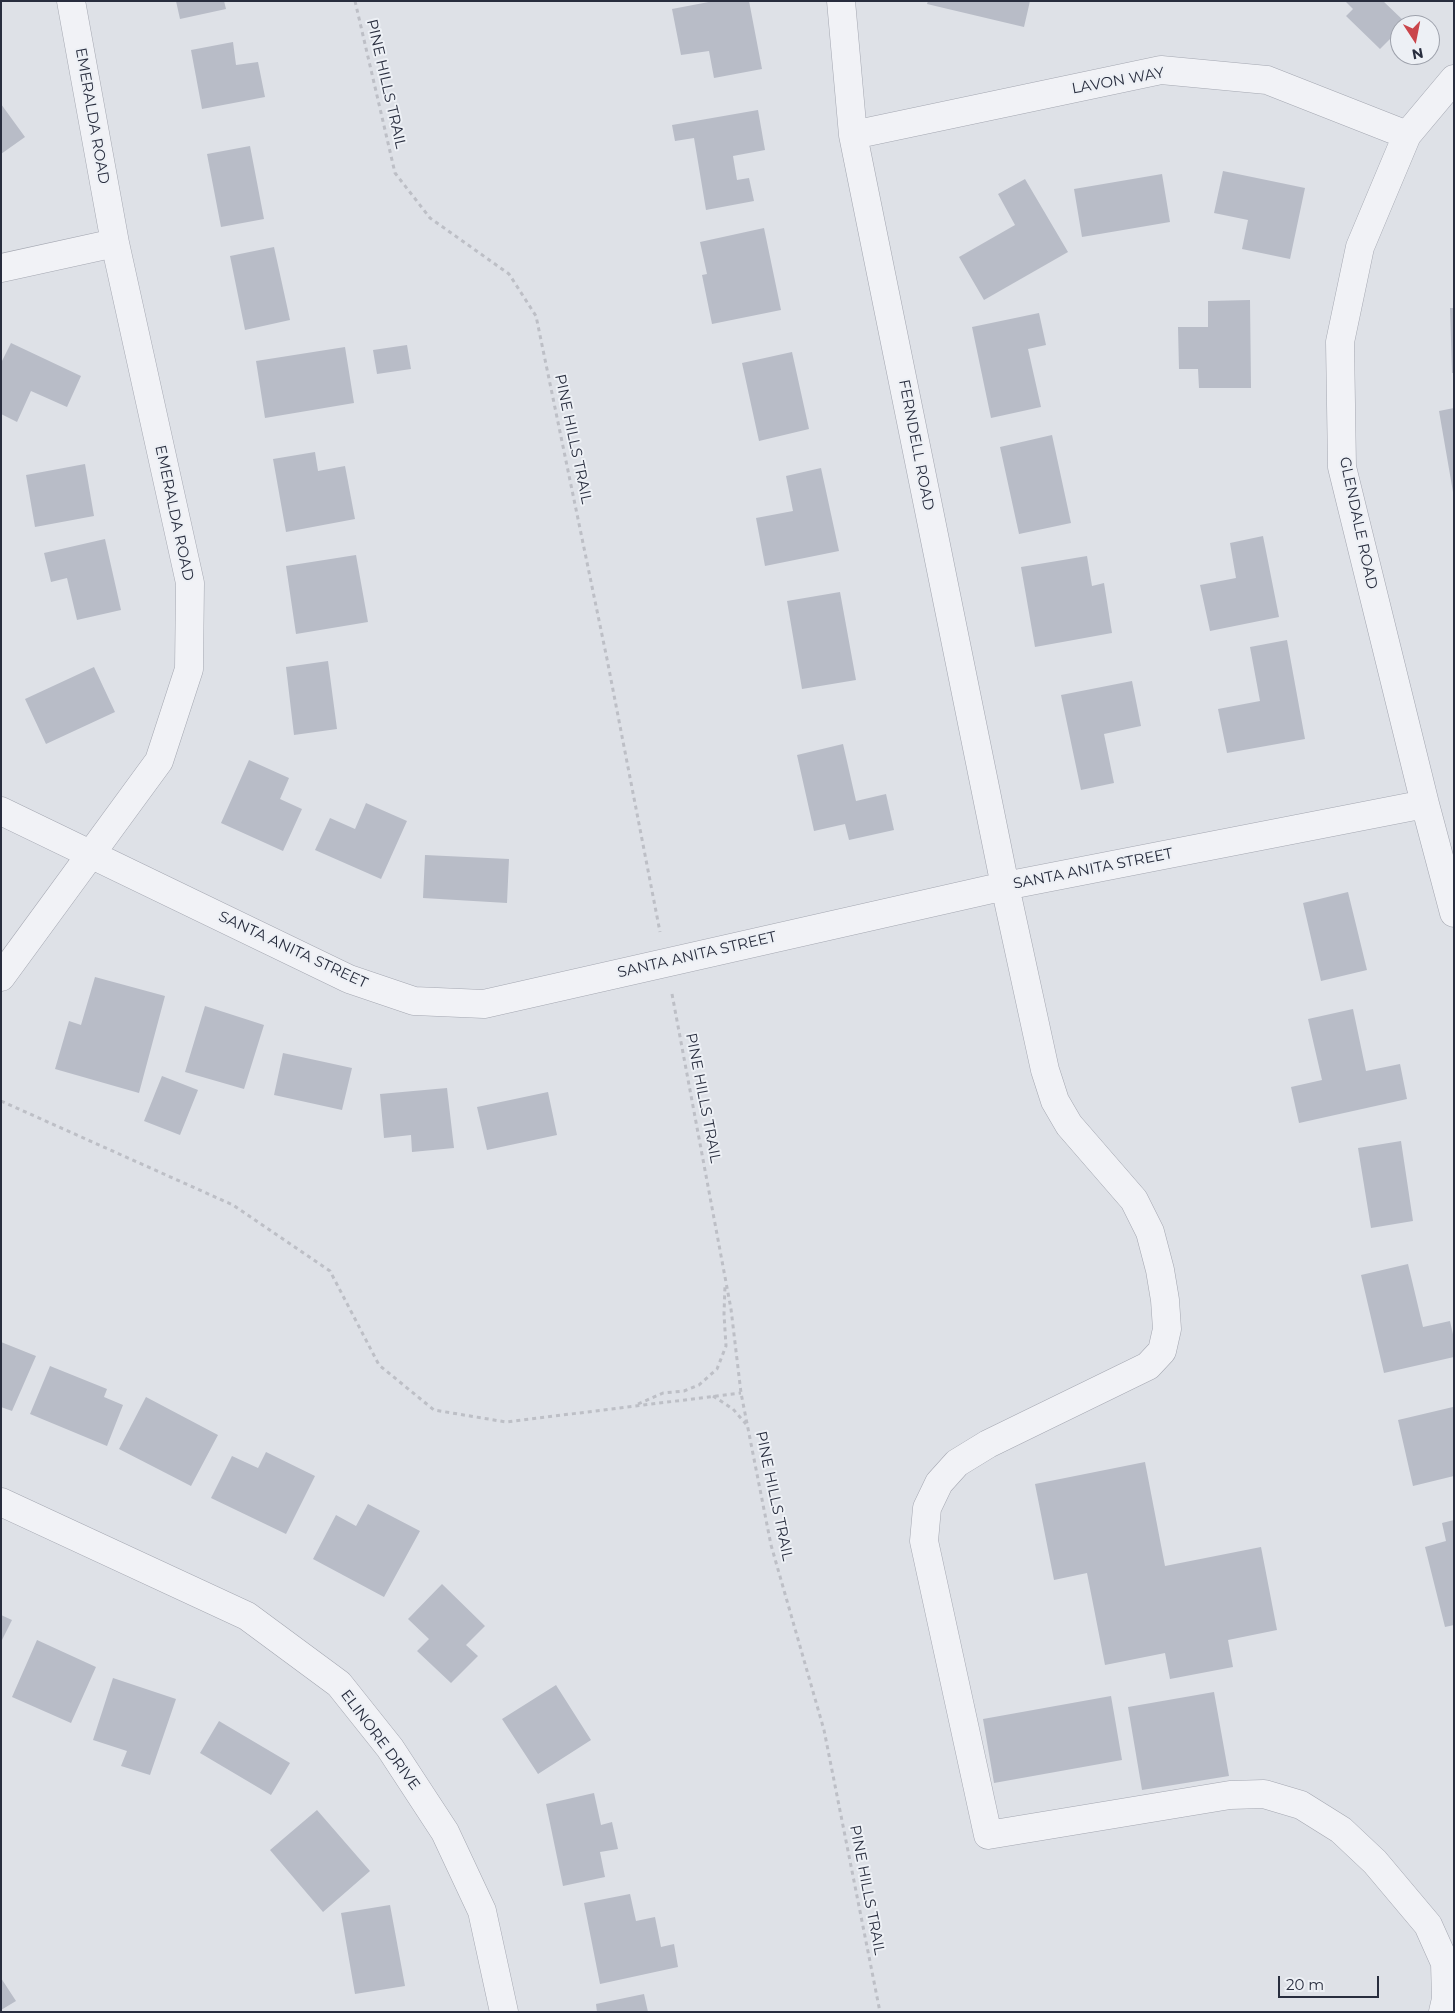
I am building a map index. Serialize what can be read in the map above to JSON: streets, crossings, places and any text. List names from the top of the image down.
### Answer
{
  "streets": {
    "street": [
      "LAVON WAY",
      "EMERALDA ROAD",
      "FERNDELL ROAD",
      "GLENDALE ROAD",
      "SANTA ANITA STREET",
      "ELINORE DRIVE"
    ],
    "path": ["PINE HILLS TRAIL"]
  },
  "crossings": [
    ["LAVON WAY", "FERNDELL ROAD"],
    ["LAVON WAY", "GLENDALE ROAD"],
    ["EMERALDA ROAD", "SANTA ANITA STREET"],
    ["FERNDELL ROAD", "SANTA ANITA STREET"],
    ["GLENDALE ROAD", "SANTA ANITA STREET"]
  ],
  "scale_bar": "20 m",
  "north": "bottom"
}
